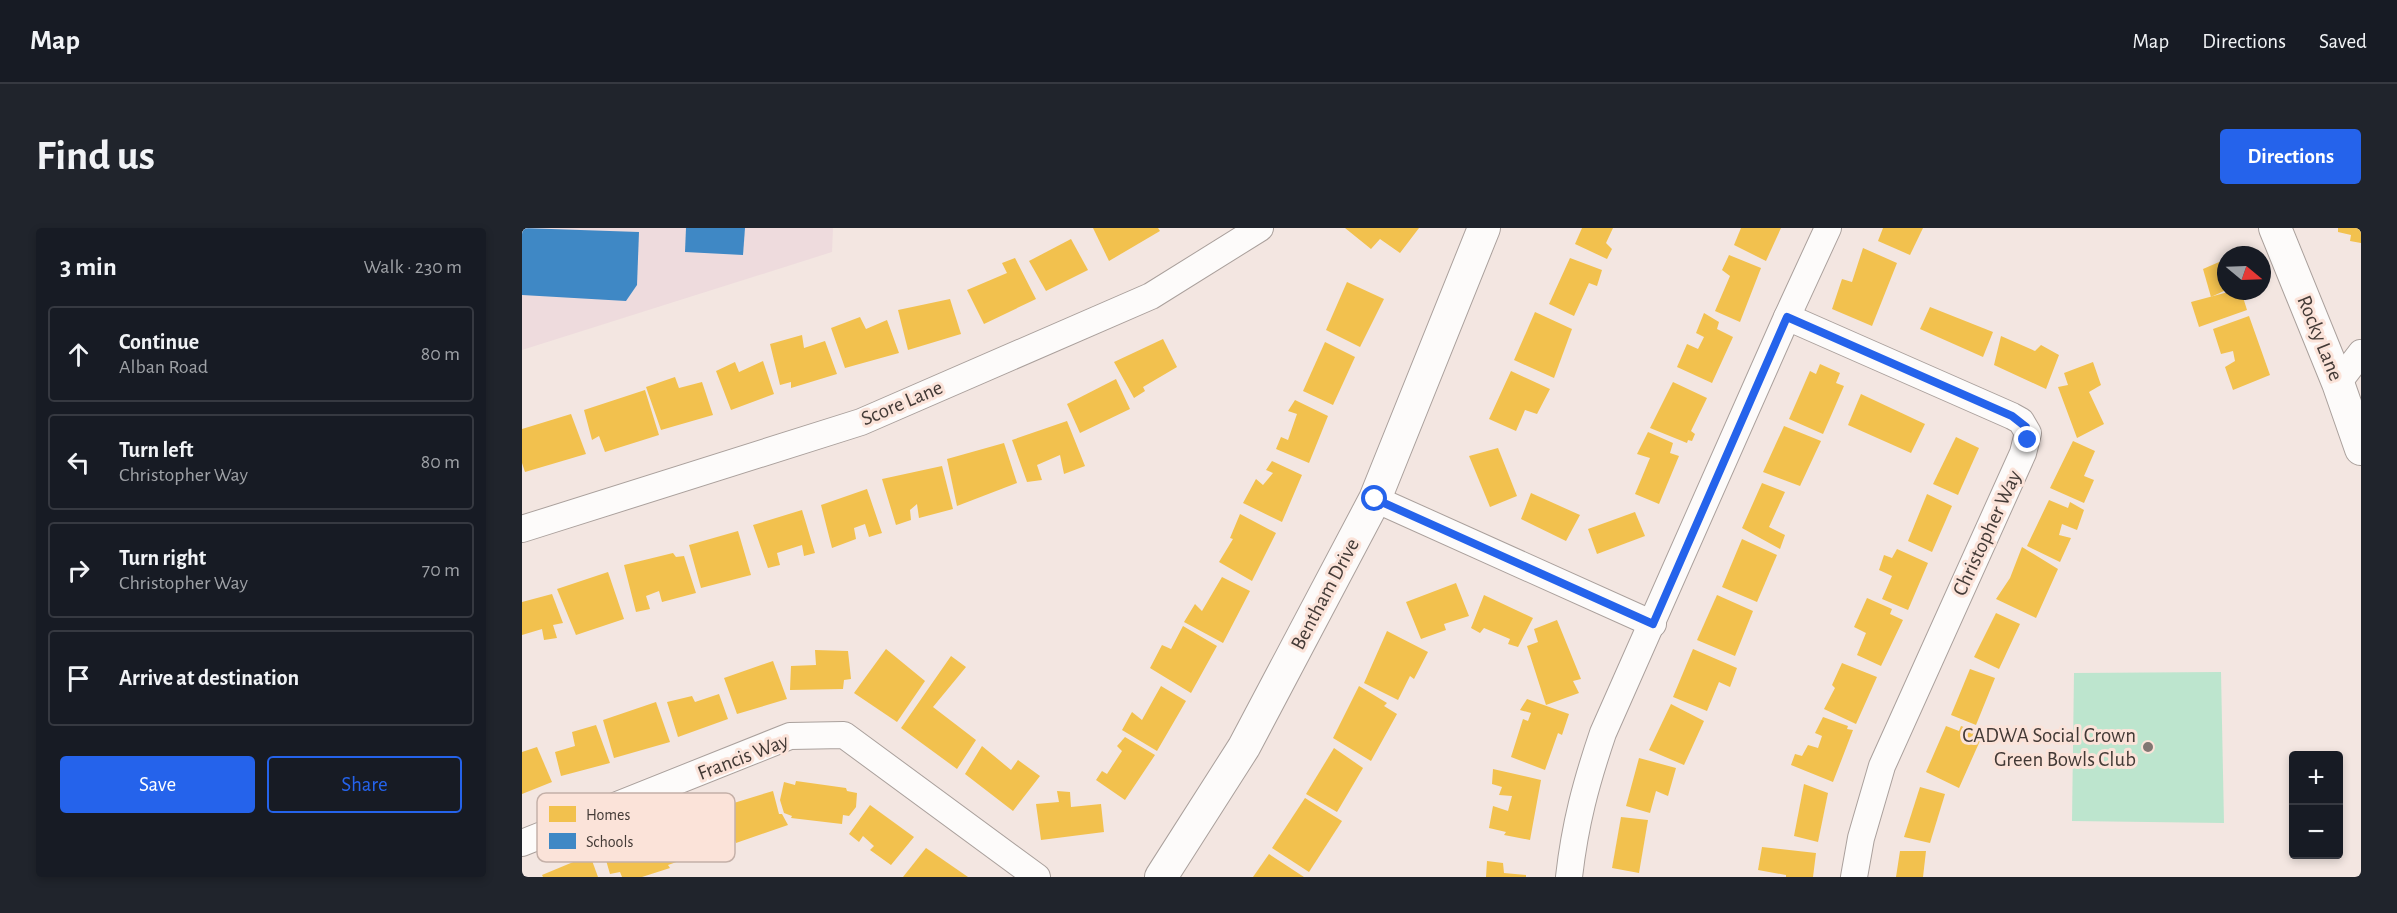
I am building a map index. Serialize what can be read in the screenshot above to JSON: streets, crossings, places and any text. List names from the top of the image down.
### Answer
{
  "streets": {
    "street": [
      "Rocky Lane",
      "Score Lane",
      "Christopher Way",
      "Bentham Drive",
      "Francis Way"
    ]
  },
  "places": ["CADWA Social Crown Green Bowls Club"],
  "legend": ["Homes", "Schools"],
  "north": "right",
  "page": {
    "header": "Map",
    "nav": ["Map", "Directions", "Saved"],
    "buttons": [
      "Directions",
      ["Save", "Share"]
    ],
    "title": "Find us",
    "heading": ["3 min", "Walk · 230 m"],
    "list": [
      ["Continue", "Alban Road", "80 m"],
      ["Turn left", "Christopher Way", "80 m"],
      ["Turn right", "Christopher Way", "70 m"],
      "Arrive at destination"
    ],
    "map_buttons": ["+", "−"]
  }
}
